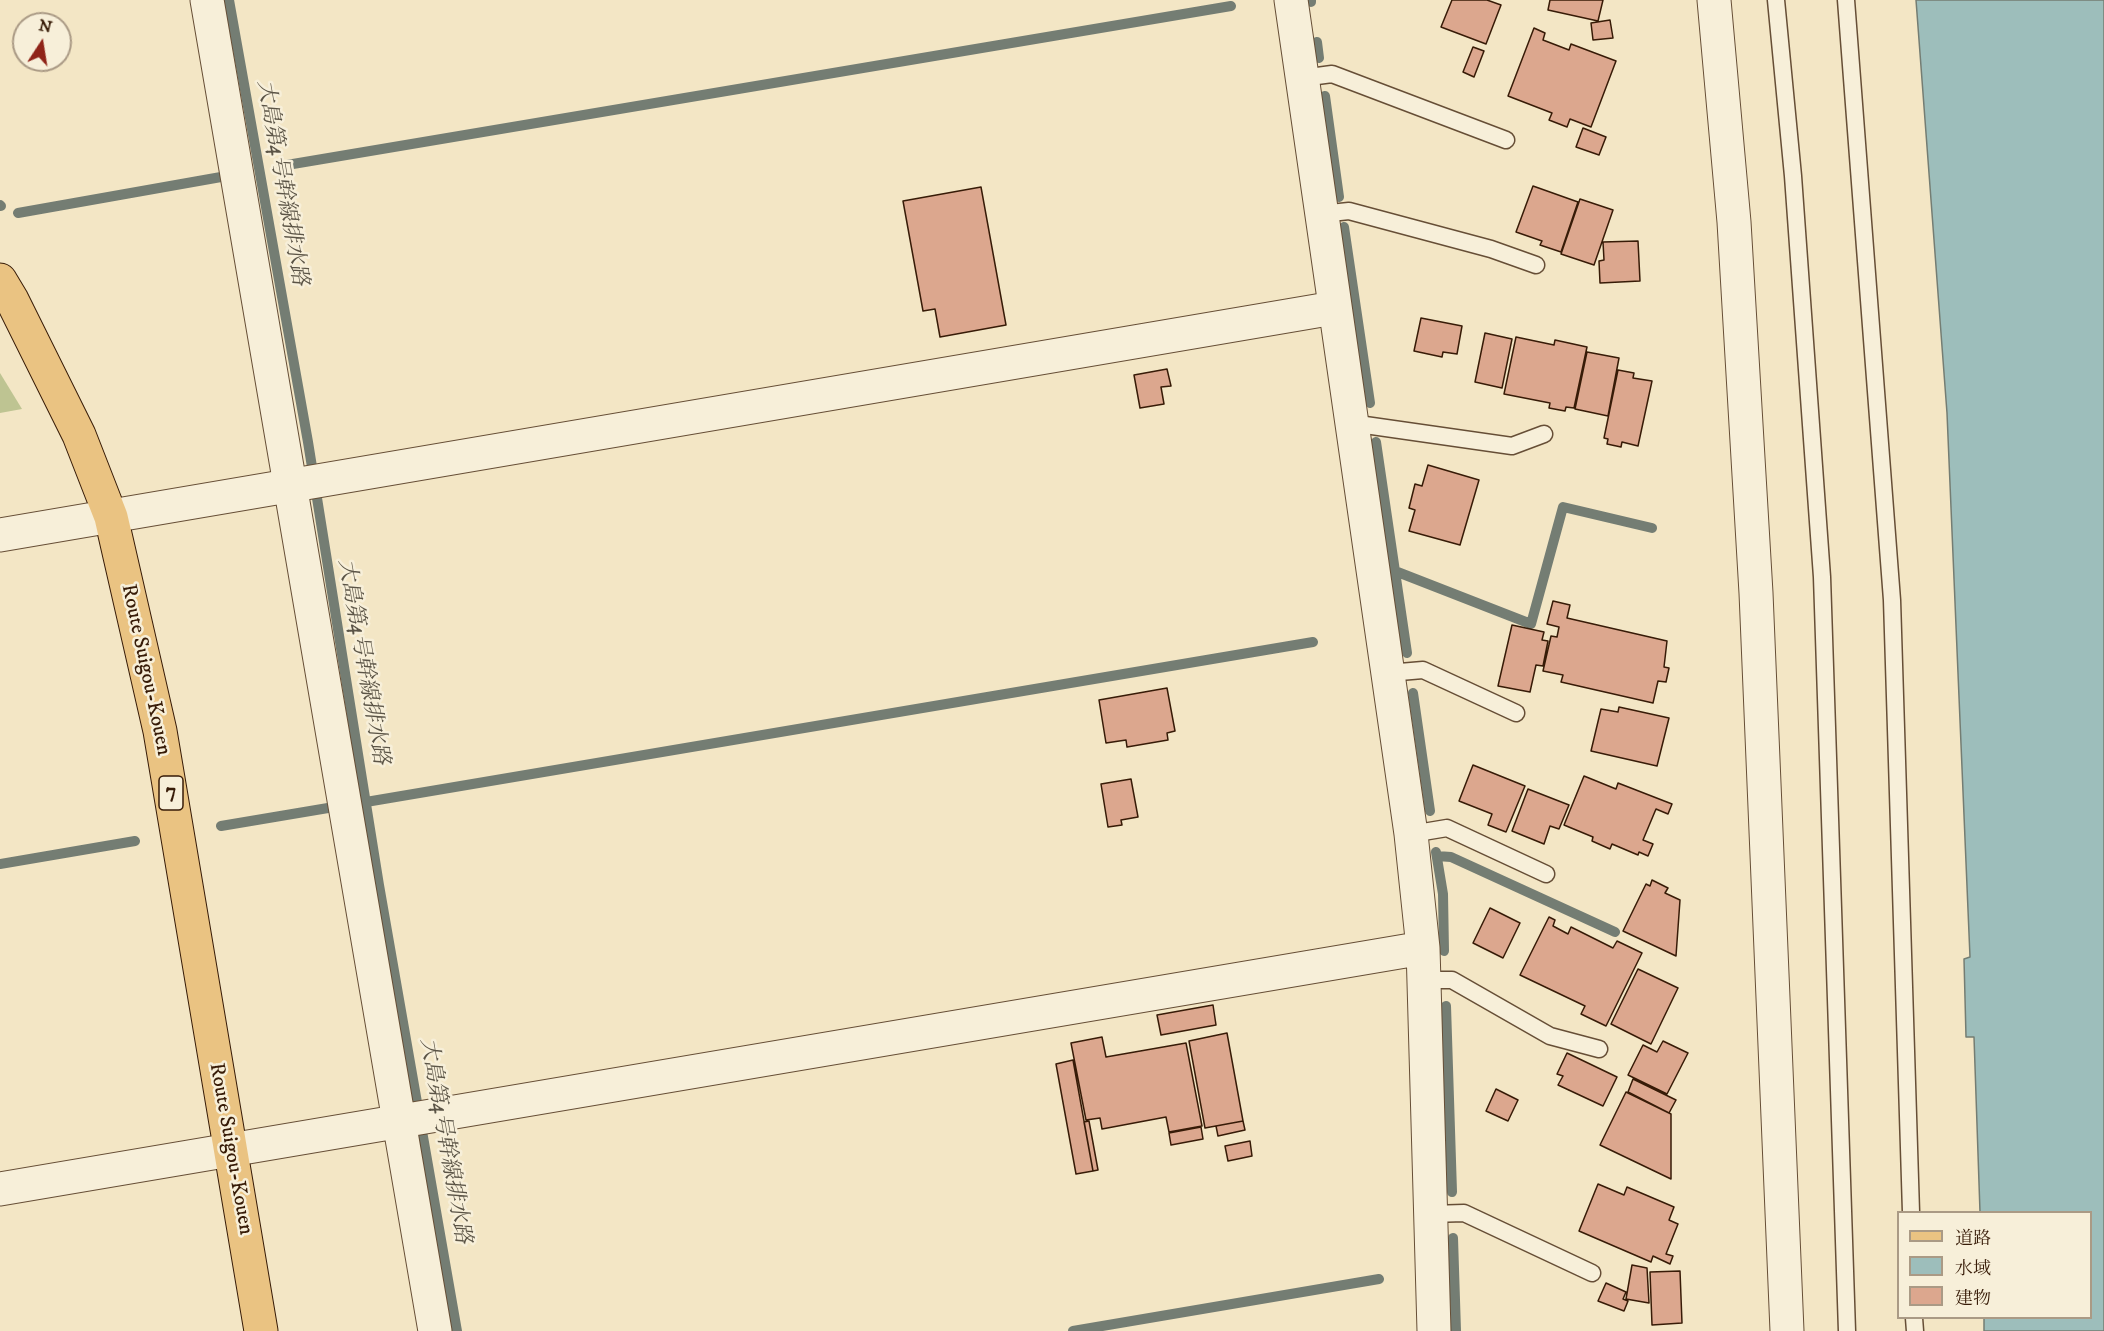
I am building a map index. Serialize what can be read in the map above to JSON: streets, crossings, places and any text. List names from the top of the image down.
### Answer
{
  "streets": {
    "main road": ["Route Suigou-Kouen", "7"]
  },
  "water": ["大島第4号幹線排水路"],
  "legend": ["道路", "水域", "建物"],
  "north": "top"
}
